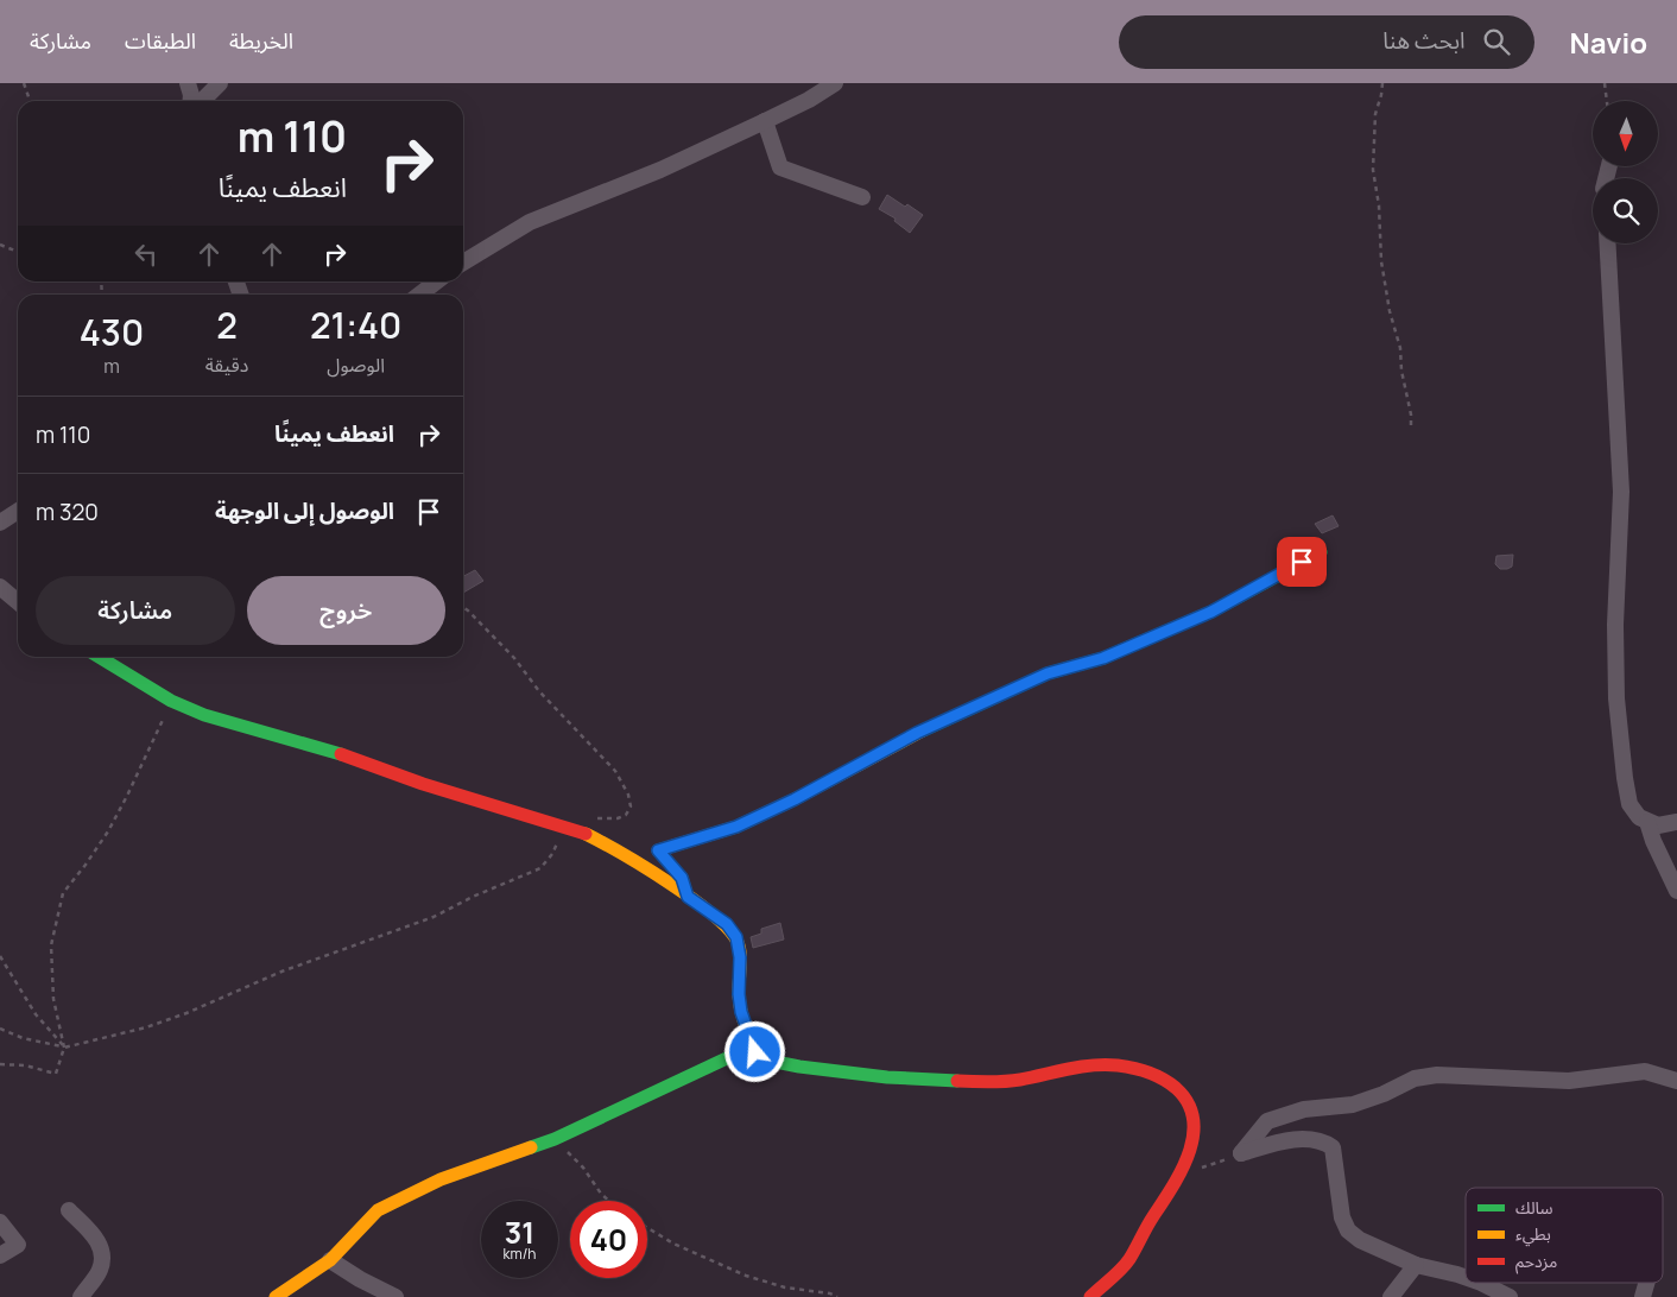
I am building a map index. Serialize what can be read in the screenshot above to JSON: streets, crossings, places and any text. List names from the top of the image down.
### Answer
{
  "legend": ["سالك", "بطيء", "مزدحم"],
  "north": "bottom",
  "page": {
    "header": "Navio",
    "search": "ابحث هنا",
    "nav": ["الخريطة", "الطبقات", "مشاركة"],
    "turn": ["110 m", "انعطف يمينًا"],
    "eta": [
      "21:40",
      "الوصول",
      "2",
      "دقيقة",
      "430",
      "m"
    ],
    "list": [
      {
        "name": "انعطف يمينًا",
        "value": "110 m"
      },
      {
        "name": "الوصول إلى الوجهة",
        "value": "320 m"
      }
    ],
    "buttons": ["خروج", "مشاركة"],
    "speed": "31 km/h",
    "limit": "40"
  }
}
